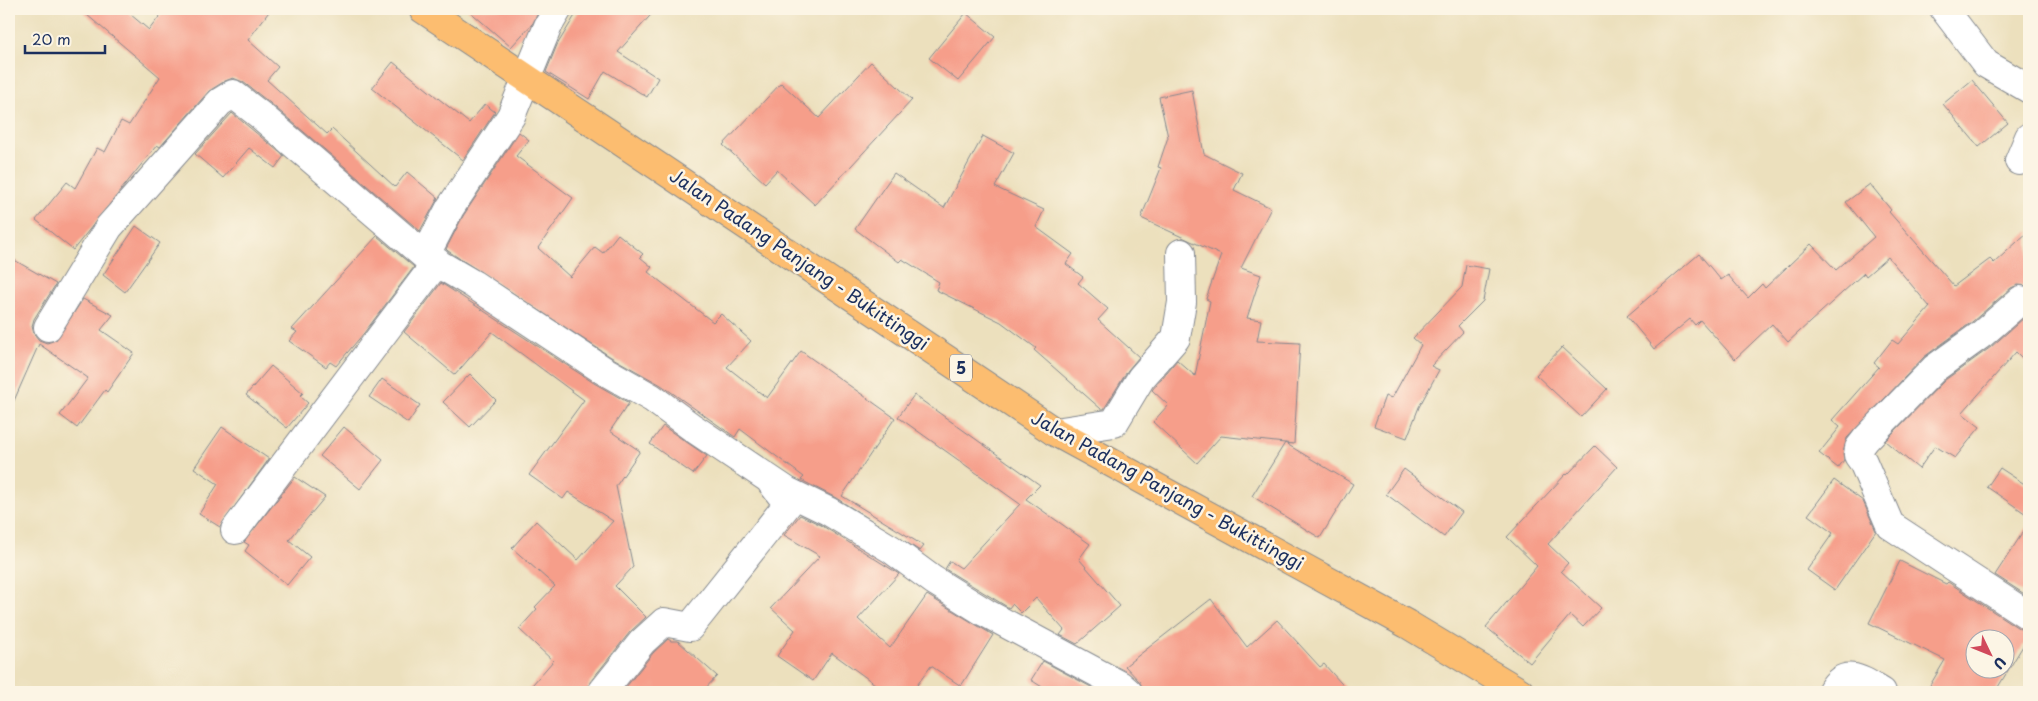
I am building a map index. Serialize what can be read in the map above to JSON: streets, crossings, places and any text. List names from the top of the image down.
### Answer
{
  "streets": {
    "highway": ["Jalan Padang Panjang - Bukittinggi", "5"]
  },
  "scale_bar": "20 m",
  "north": "bottom right"
}
